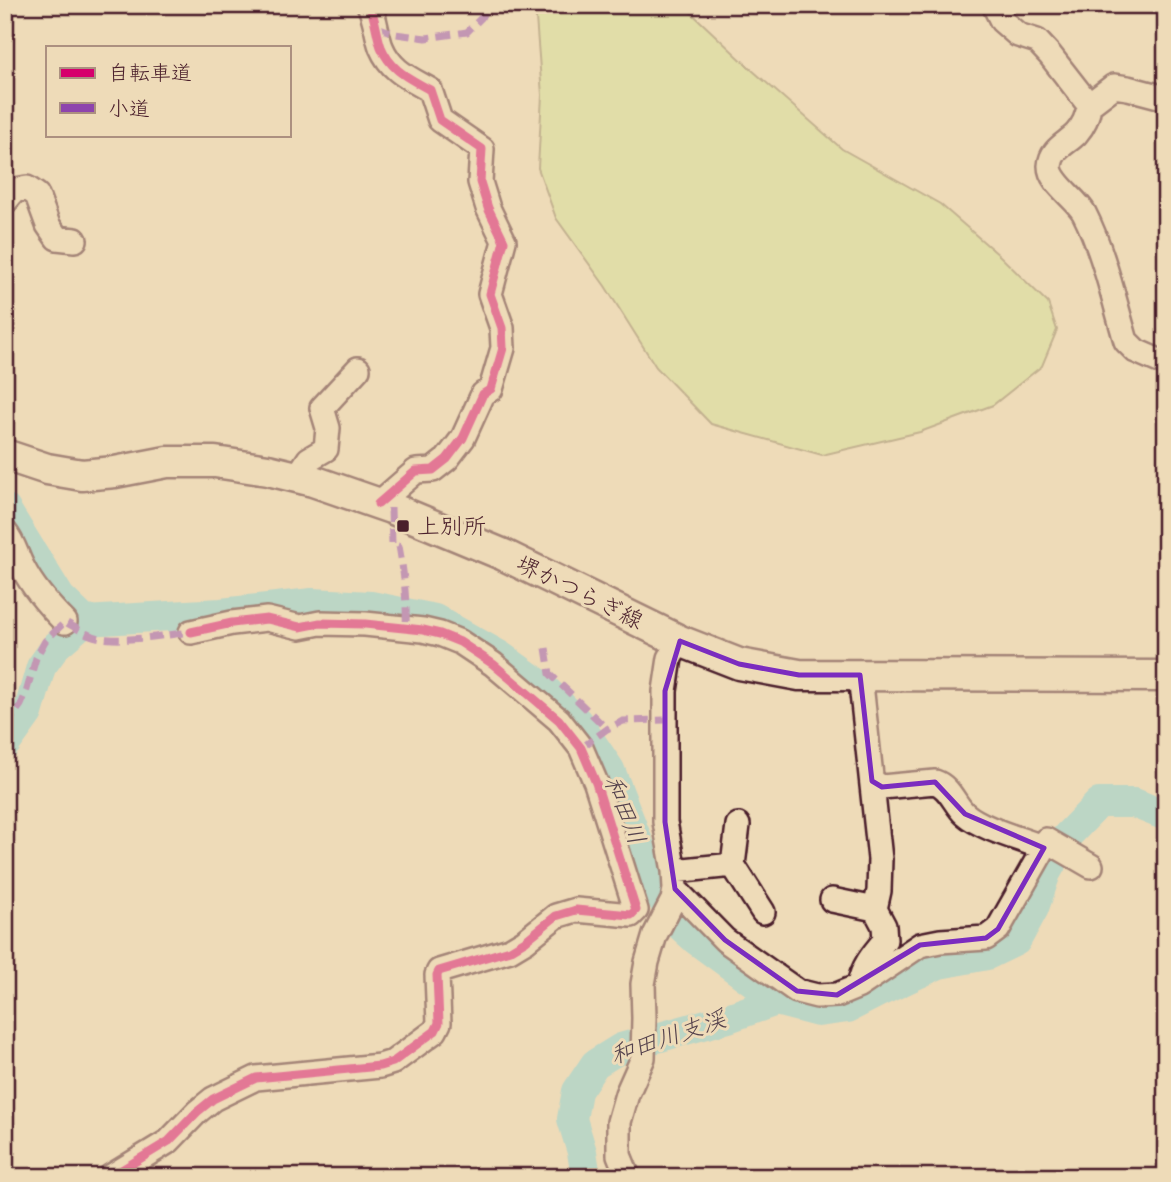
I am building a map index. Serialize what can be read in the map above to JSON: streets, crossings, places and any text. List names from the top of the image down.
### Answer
{
  "streets": {
    "main road": ["堺かつらぎ線"]
  },
  "water": ["和田川", "和田川支渓"],
  "places": {
    "transit": ["上別所"]
  },
  "legend": ["自転車道", "小道"]
}
